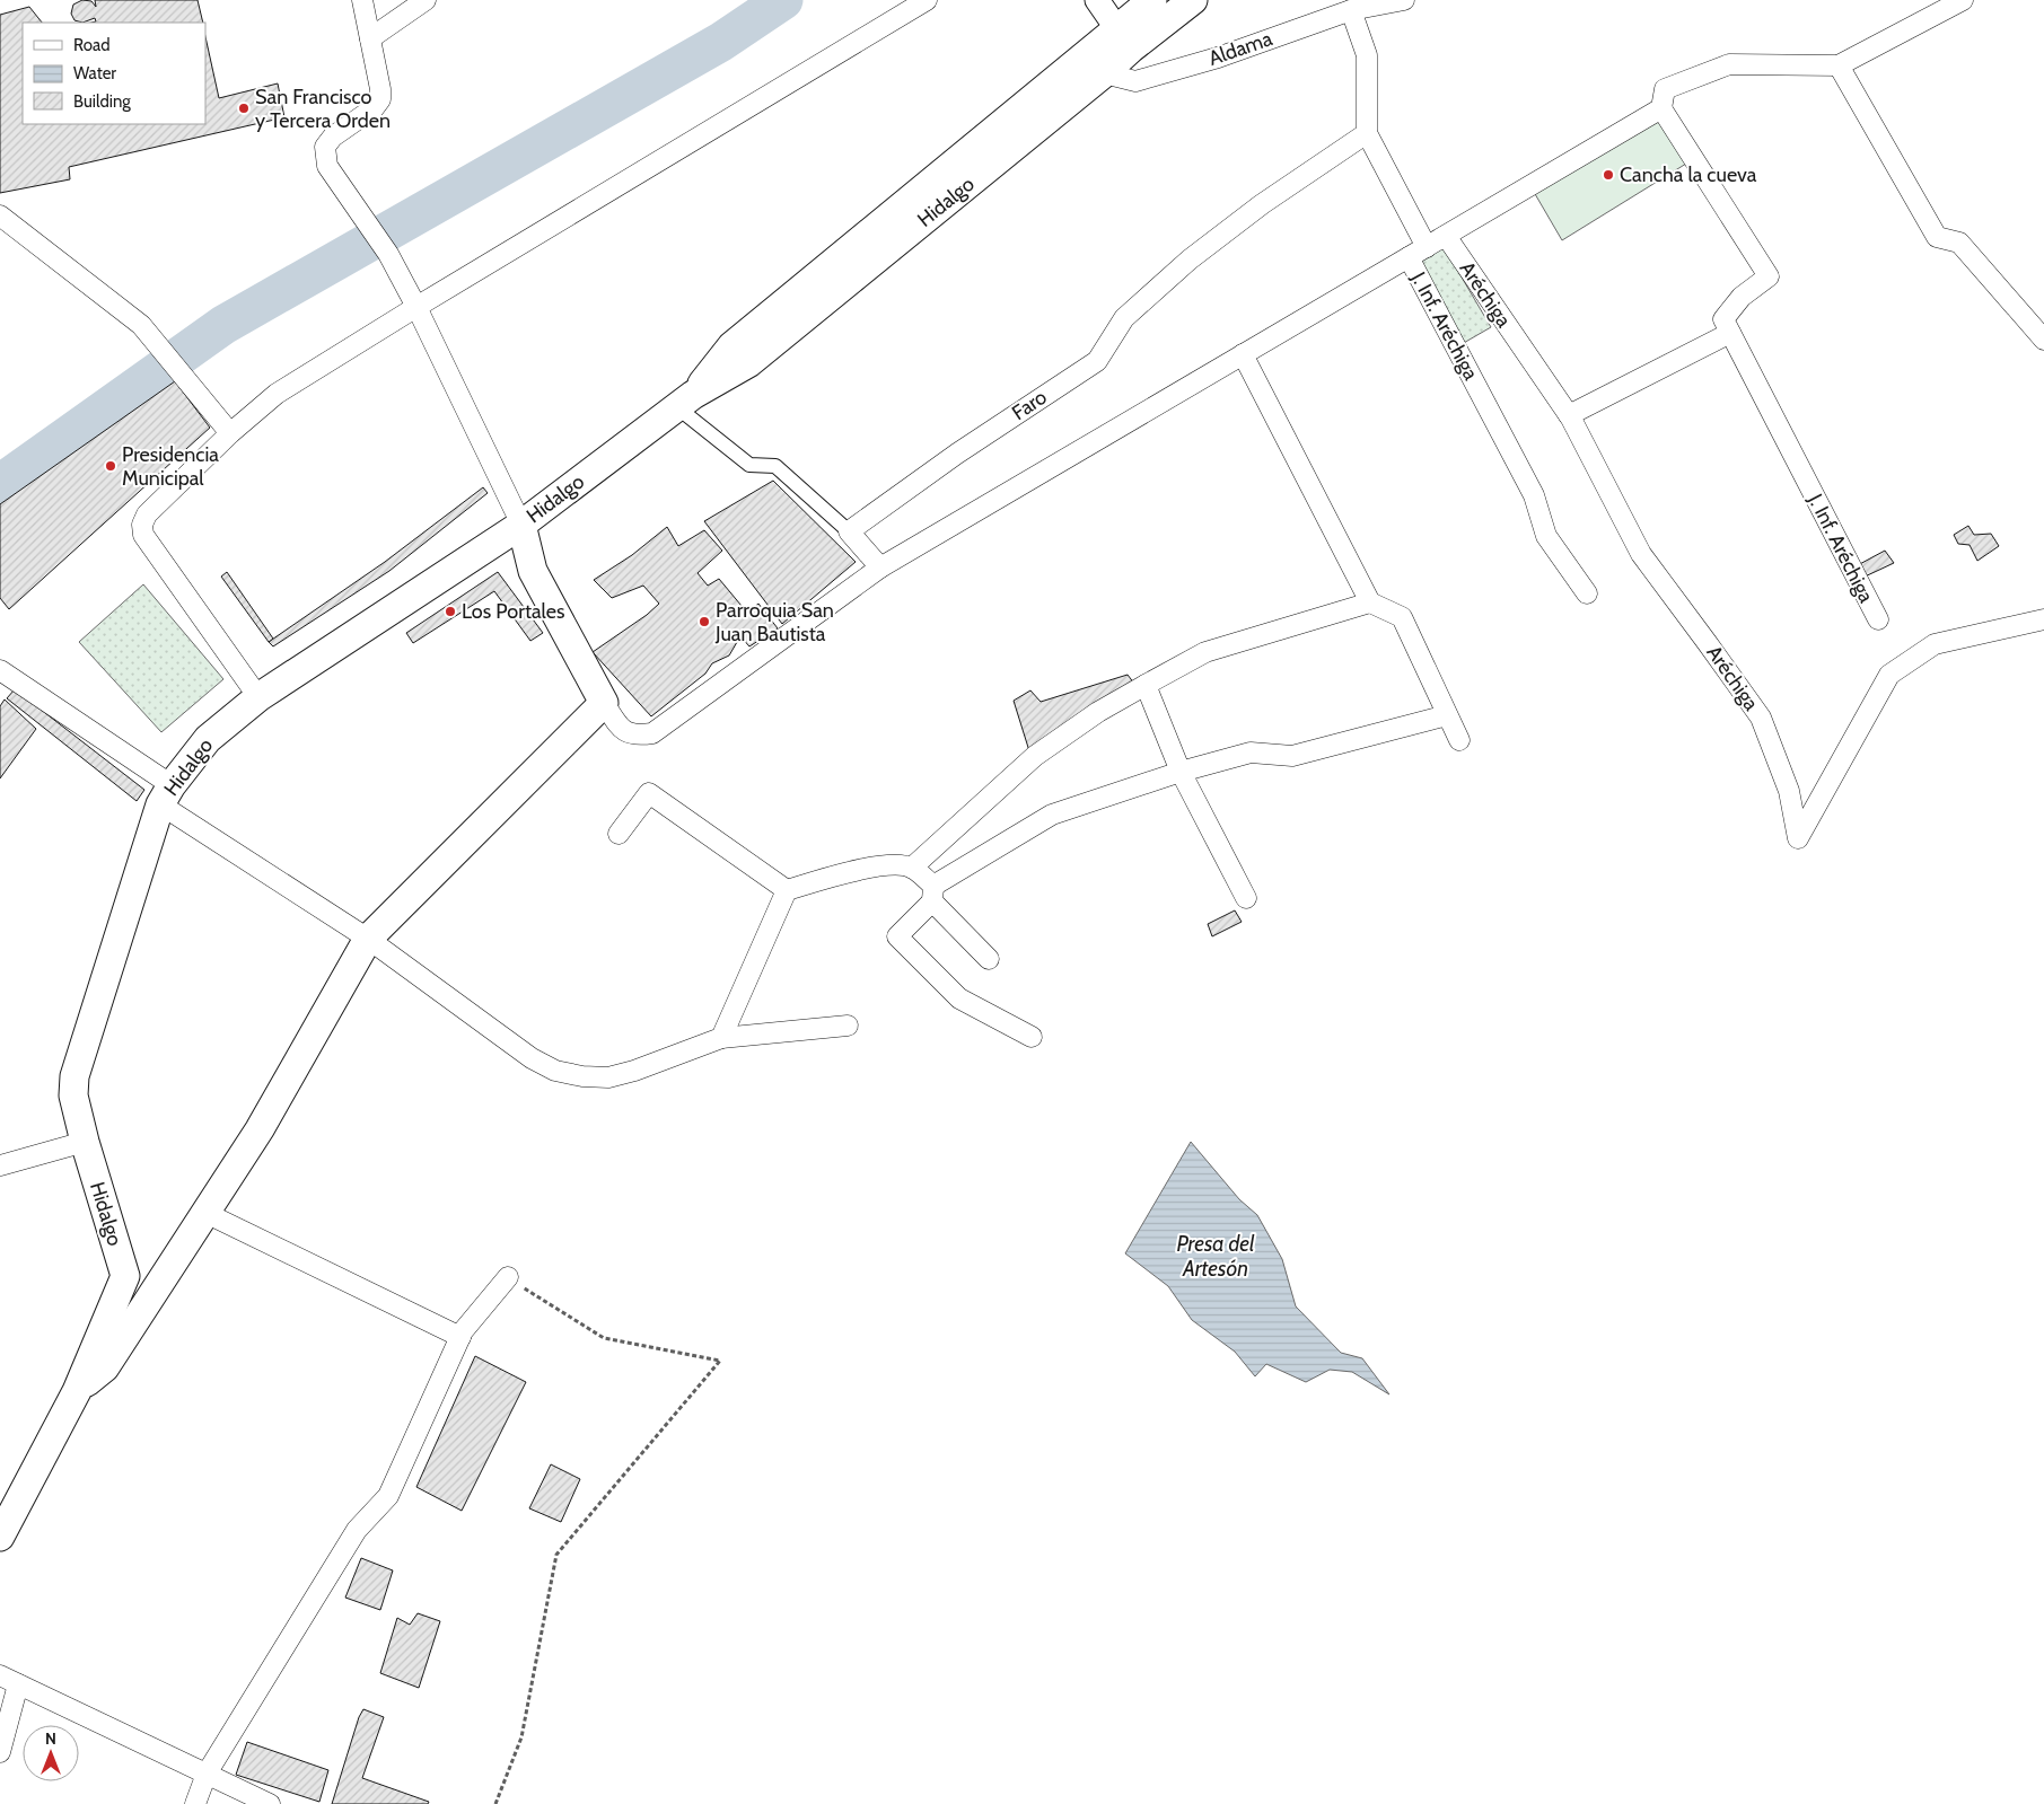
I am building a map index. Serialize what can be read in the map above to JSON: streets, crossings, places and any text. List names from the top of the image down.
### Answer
{
  "streets": {
    "main road": ["Hidalgo"],
    "street": [
      "Aldama",
      "Aréchiga",
      "J. Inf. Aréchiga",
      "Faro"
    ]
  },
  "crossings": [
    ["Aldama", "Hidalgo"],
    ["Aréchiga", "J. Inf. Aréchiga"]
  ],
  "water": ["Presa del Artesón"],
  "places": [
    "San Francisco y Tercera Orden",
    "Cancha la cueva",
    "Presidencia Municipal",
    "Los Portales",
    "Parroquia San Juan Bautista"
  ],
  "legend": ["Road", "Water", "Building"],
  "north": "top"
}
